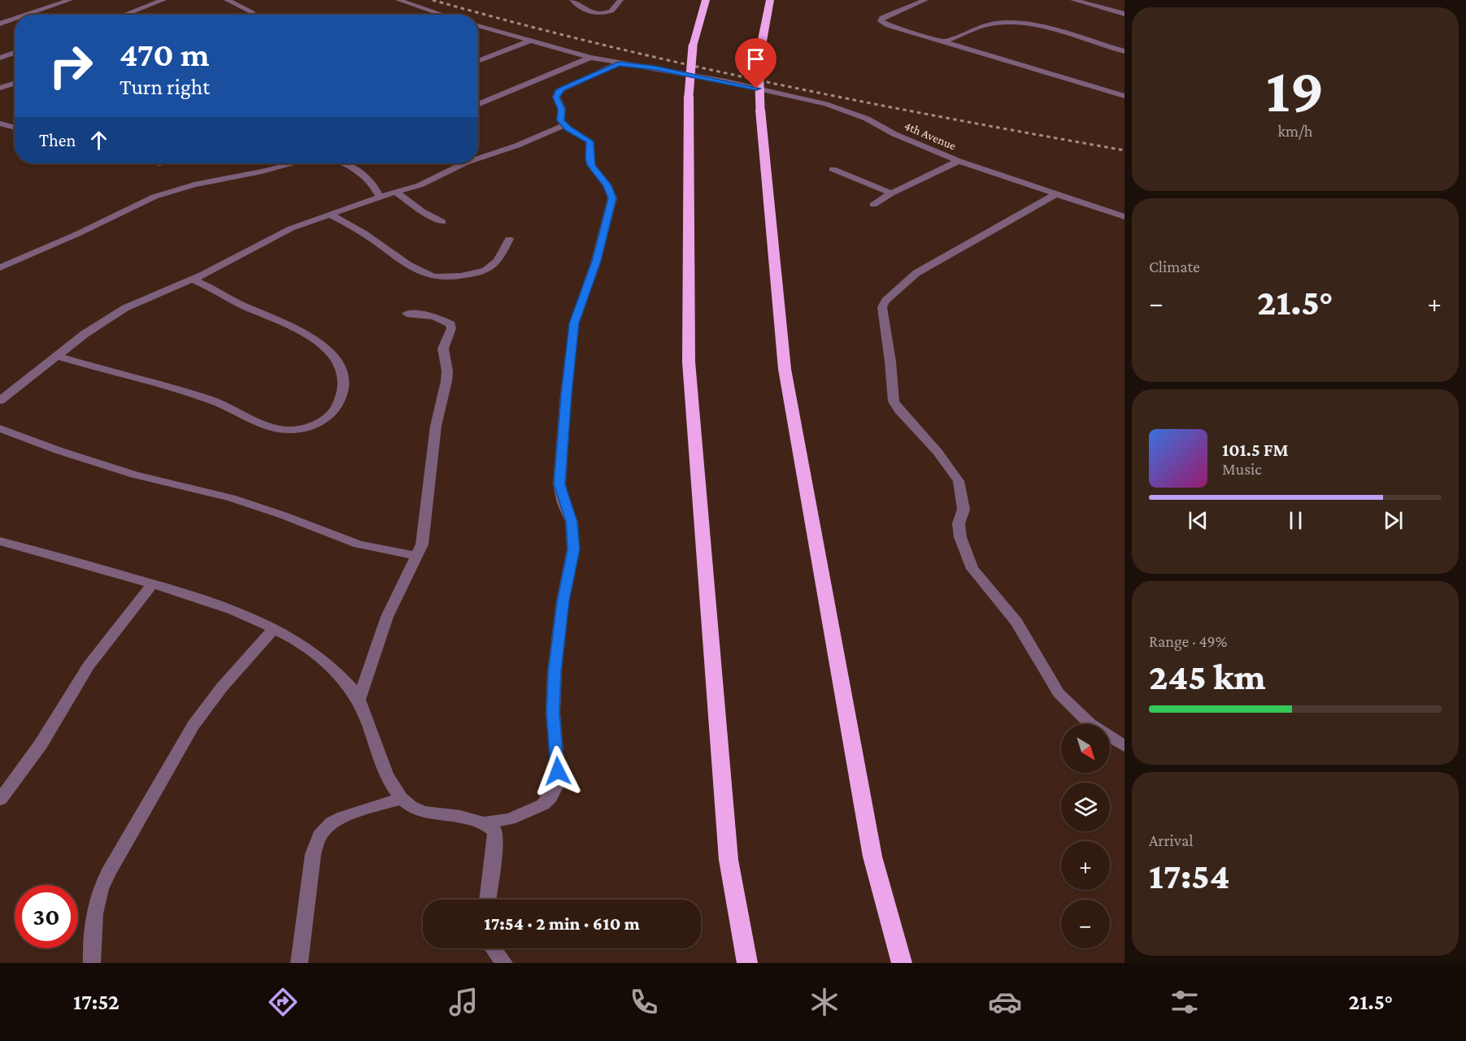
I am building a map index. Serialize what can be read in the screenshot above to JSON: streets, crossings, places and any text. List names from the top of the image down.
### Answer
{
  "streets": {
    "street": ["4th Avenue"]
  },
  "north": "bottom right",
  "page": {
    "tile": [
      ["19", "km/h"],
      "Climate",
      ["Range · 49%", "245 km"],
      ["Arrival", "17:54"]
    ],
    "turn": ["470 m", "Turn right"],
    "then": "Then",
    "heat": ["−", "21.5°", "+"],
    "song": ["101.5 FM", "Music"],
    "map_buttons": ["+", "−"],
    "limit": "30",
    "trip": "17:54 · 2 min · 610 m",
    "tabs": ["17:52", "21.5°"]
  }
}
